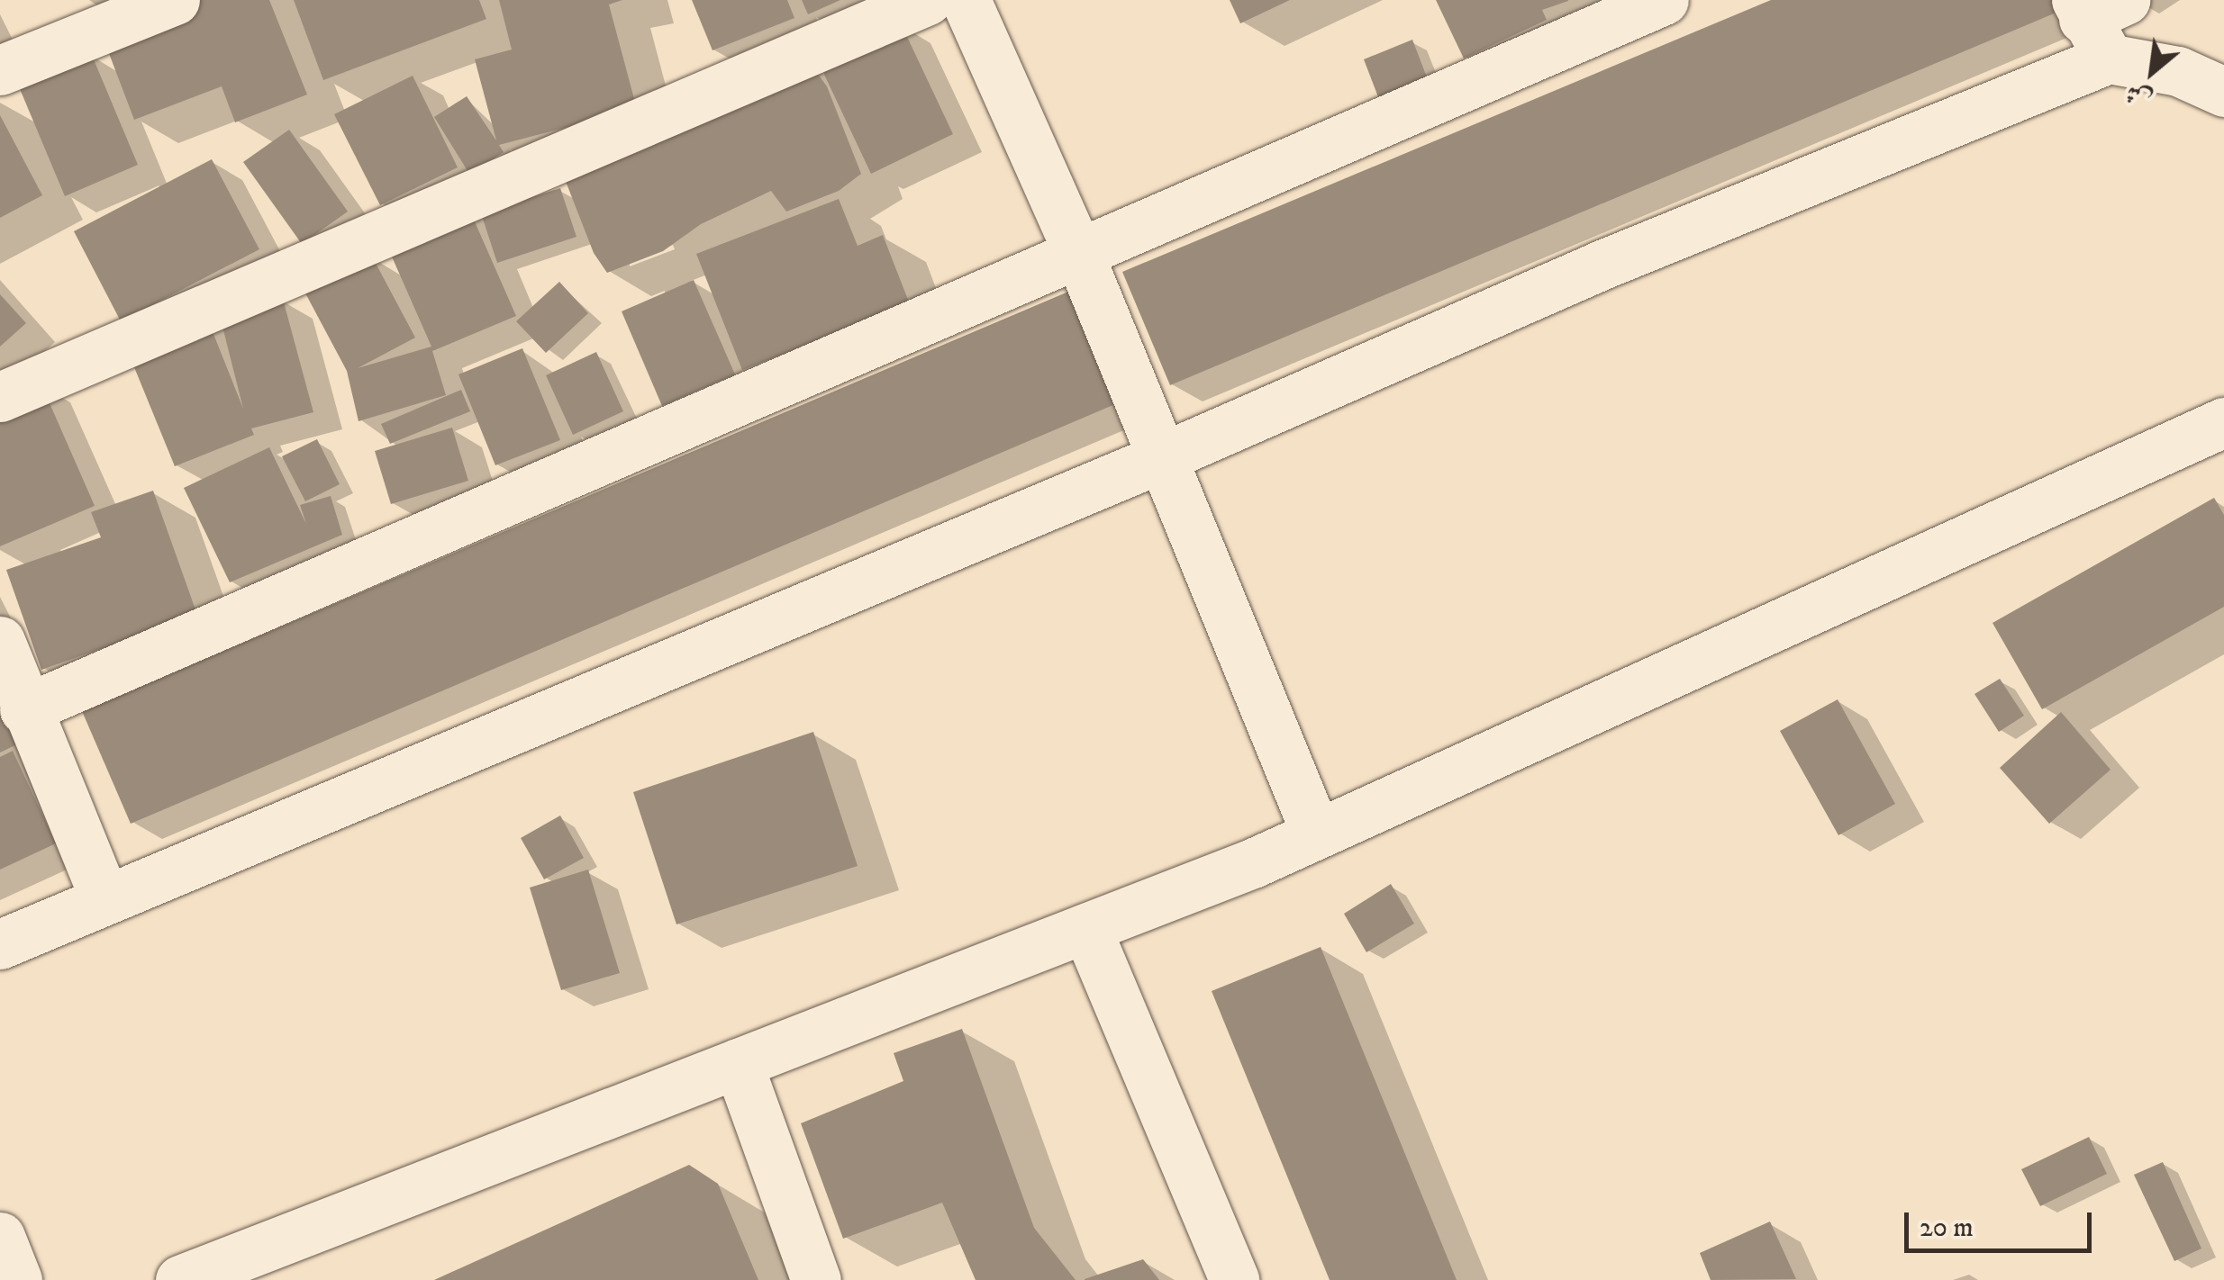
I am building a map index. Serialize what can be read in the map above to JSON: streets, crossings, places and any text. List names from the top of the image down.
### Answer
{
  "scale_bar": "20 m",
  "north": "bottom left"
}
